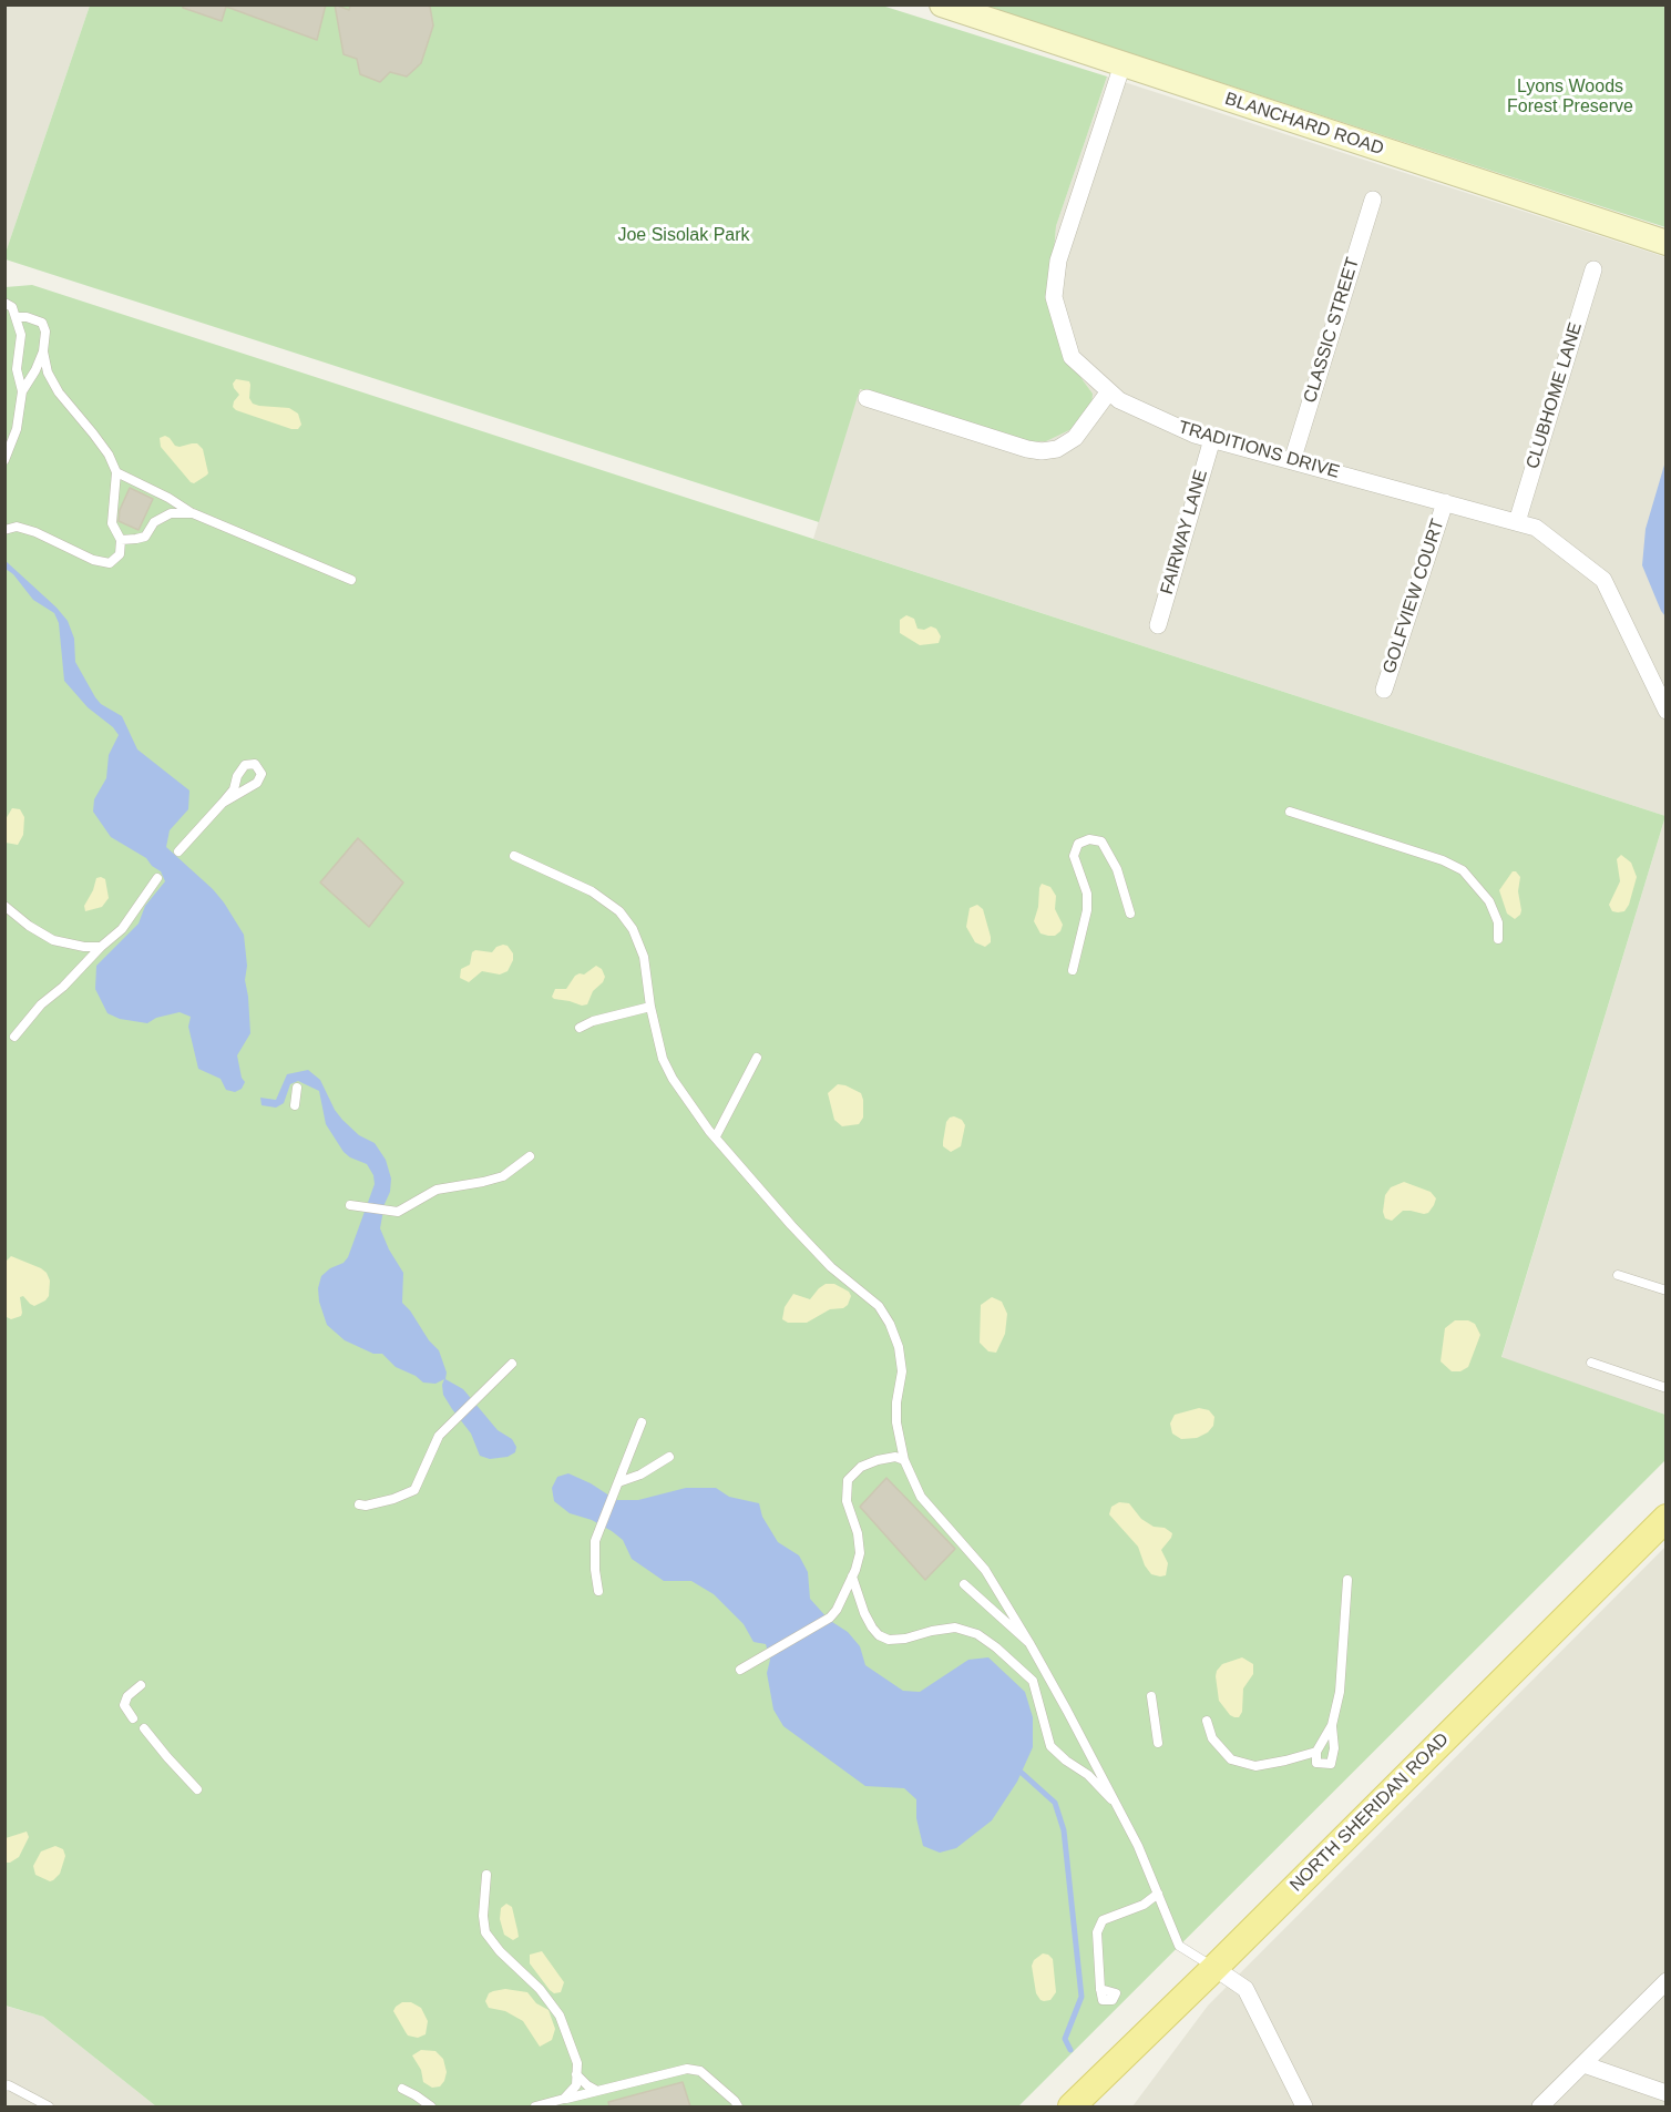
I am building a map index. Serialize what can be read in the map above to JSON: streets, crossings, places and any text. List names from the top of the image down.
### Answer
{
  "streets": {
    "main road": ["NORTH SHERIDAN ROAD"],
    "street": [
      "BLANCHARD ROAD",
      "CLASSIC STREET",
      "CLUBHOME LANE",
      "TRADITIONS DRIVE",
      "FAIRWAY LANE",
      "GOLFVIEW COURT"
    ]
  },
  "crossings": [
    ["BLANCHARD ROAD", "TRADITIONS DRIVE"],
    ["CLASSIC STREET", "TRADITIONS DRIVE"],
    ["CLUBHOME LANE", "TRADITIONS DRIVE"],
    ["TRADITIONS DRIVE", "FAIRWAY LANE"],
    ["TRADITIONS DRIVE", "GOLFVIEW COURT"]
  ],
  "parks": ["Lyons Woods Forest Preserve", "Joe Sisolak Park"]
}
